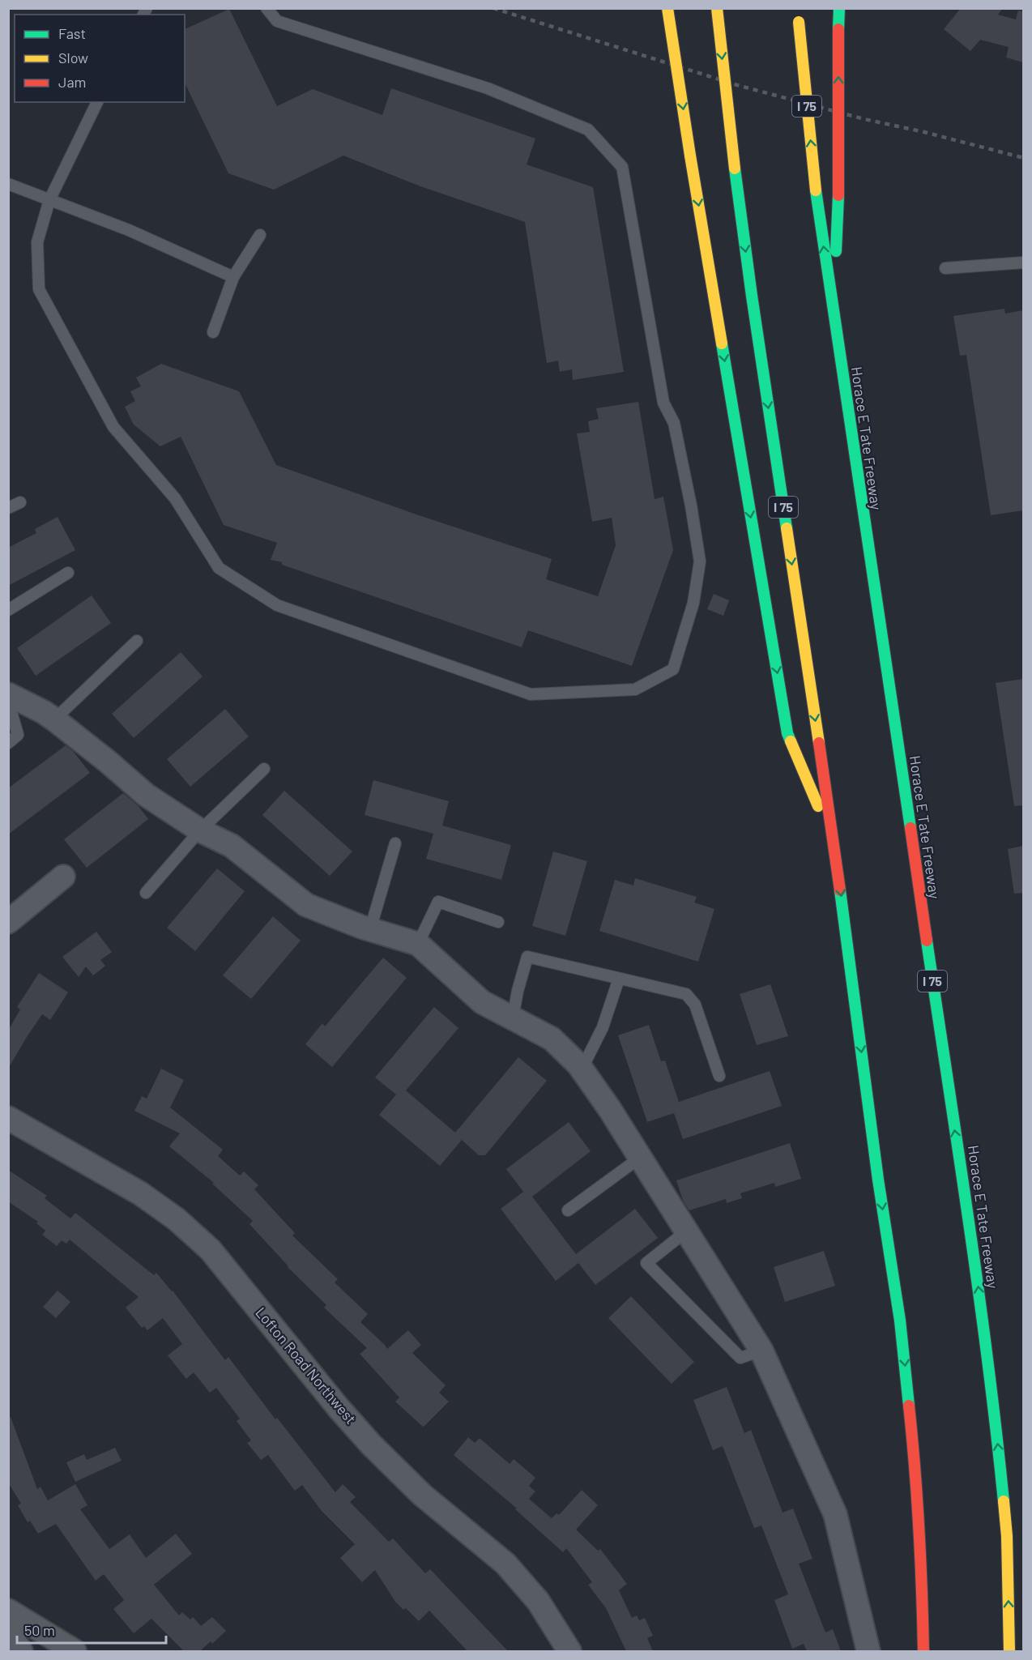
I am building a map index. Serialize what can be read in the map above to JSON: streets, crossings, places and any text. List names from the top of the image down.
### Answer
{
  "streets": {
    "highway": ["I 75", "Horace E Tate Freeway"],
    "street": ["Lofton Road Northwest"]
  },
  "legend": ["Fast", "Slow", "Jam"],
  "scale_bar": "50 m"
}
